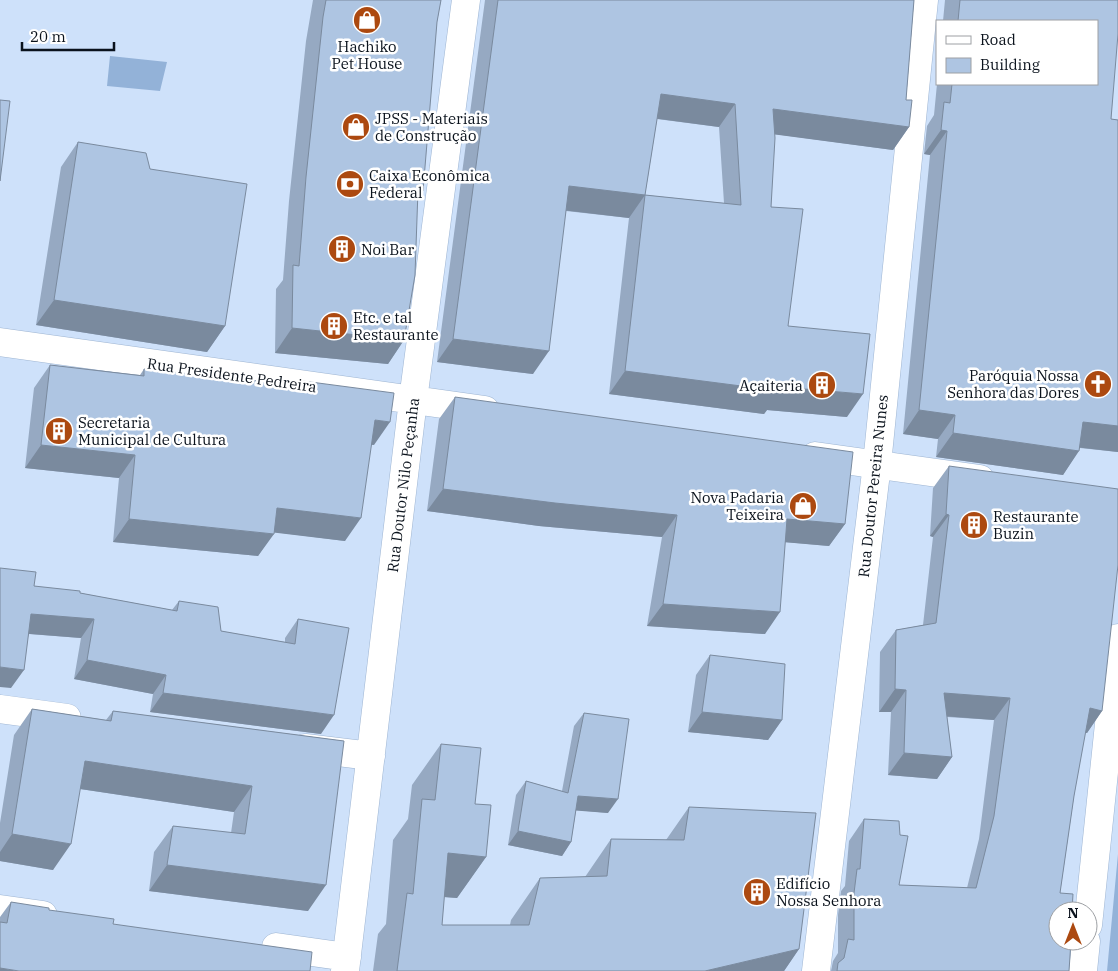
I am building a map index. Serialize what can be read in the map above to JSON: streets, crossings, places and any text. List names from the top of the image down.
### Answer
{
  "streets": {
    "street": ["Rua Presidente Pedreira", "Rua Doutor Nilo Peçanha", "Rua Doutor Pereira Nunes"]
  },
  "crossings": [
    ["Rua Presidente Pedreira", "Rua Doutor Nilo Peçanha"]
  ],
  "places": {
    "shop": ["Hachiko Pet House", "JPSS - Materiais de Construção", "Nova Padaria Teixeira"],
    "bank": ["Caixa Econômica Federal"],
    "building": [
      "Noi Bar",
      "Etc. e tal Restaurante",
      "Açaiteria",
      "Secretaria Municipal de Cultura",
      "Restaurante Buzin",
      "Edifício Nossa Senhora"
    ],
    "church": ["Paróquia Nossa Senhora das Dores"]
  },
  "legend": ["Road", "Building"],
  "scale_bar": "20 m",
  "north": "top"
}
